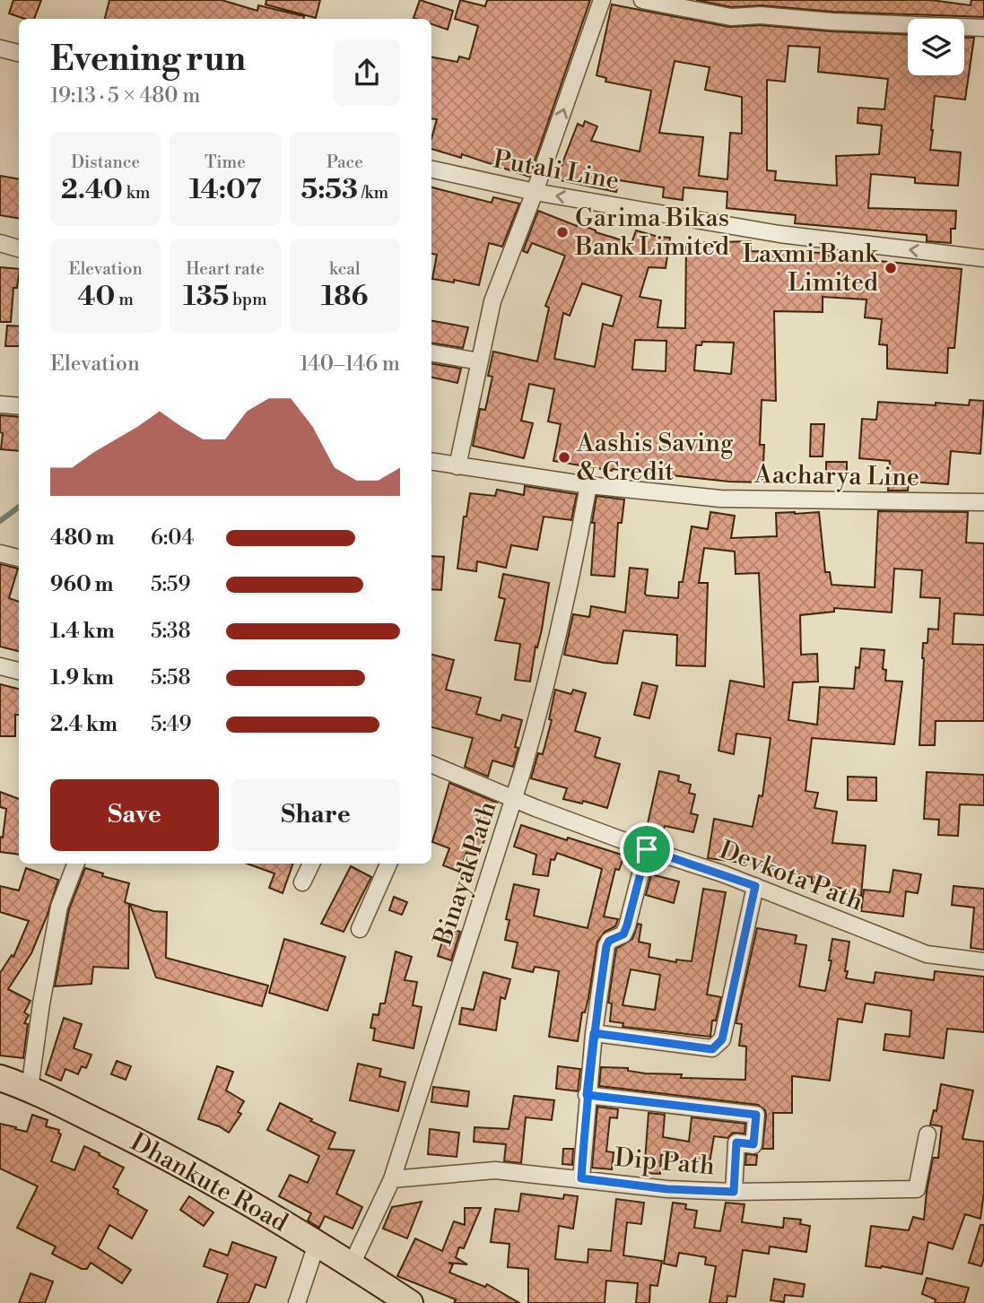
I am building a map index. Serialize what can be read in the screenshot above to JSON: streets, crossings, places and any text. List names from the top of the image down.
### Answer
{
  "streets": {
    "main road": ["Dhankute Road"],
    "street": [
      "Putali Line",
      "Aacharya Line",
      "Binayak Path",
      "Devkota Path",
      "Dip Path"
    ]
  },
  "crossings": [
    ["Aacharya Line", "Binayak Path"],
    ["Binayak Path", "Devkota Path"],
    ["Binayak Path", "Dip Path"],
    ["Binayak Path", "Dhankute Road"]
  ],
  "one_way": ["Putali Line"],
  "places": ["Garima Bikas Bank Limited", "Laxmi Bank Limited", "Aashis Saving & Credit"],
  "page": {
    "heading": ["Evening run", "19:13 · 5 × 480 m"],
    "stats": [
      ["Distance", "2.40 km"],
      ["Time", "14:07"],
      ["Pace", "5:53 /km"],
      ["Elevation", "40 m"],
      ["Heart rate", "135 bpm"],
      ["kcal", "186"]
    ],
    "chart": ["Elevation", "140–146 m"],
    "list": [
      {
        "name": "480 m",
        "note": "6:04"
      },
      {
        "name": "960 m",
        "note": "5:59"
      },
      {
        "name": "1.4 km",
        "note": "5:38"
      },
      {
        "name": "1.9 km",
        "note": "5:58"
      },
      {
        "name": "2.4 km",
        "note": "5:49"
      }
    ],
    "buttons": ["Save", "Share"]
  }
}
